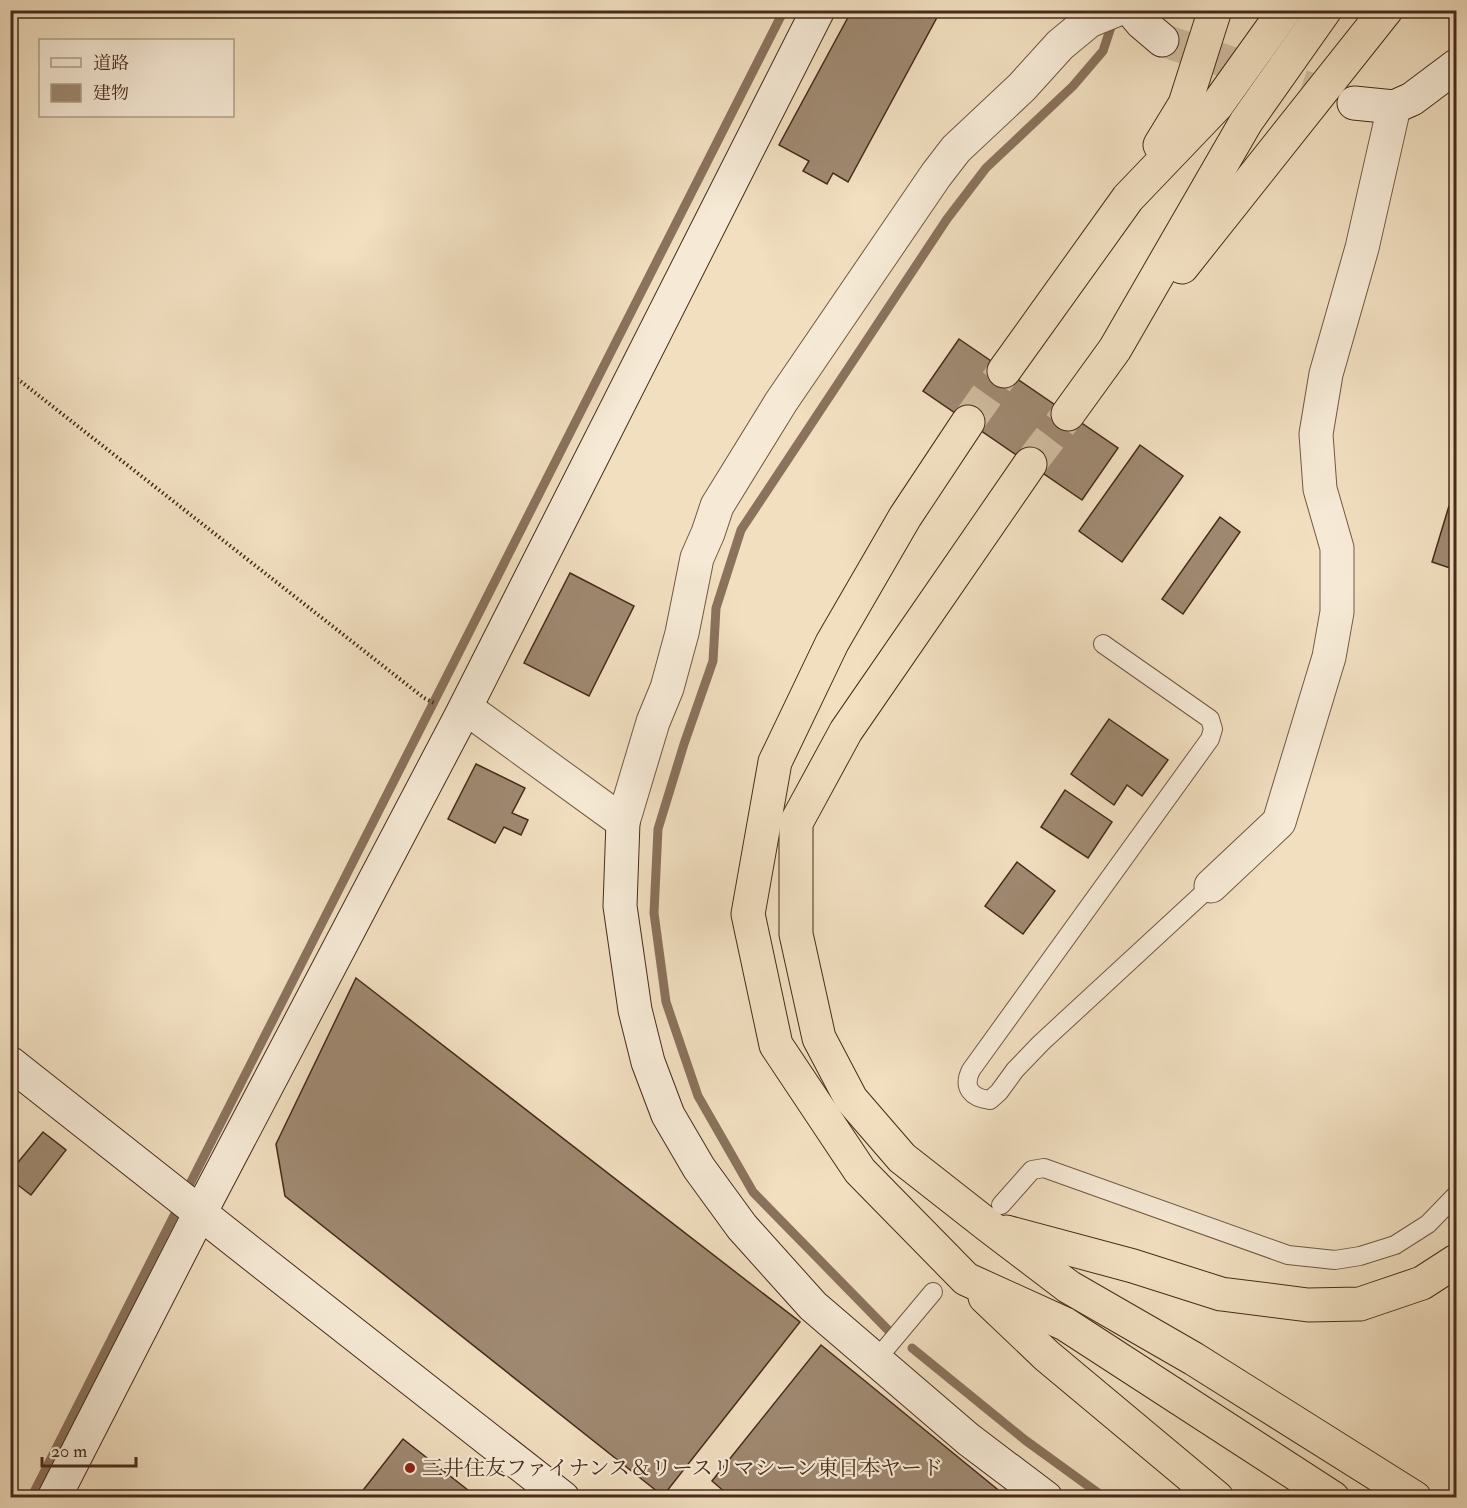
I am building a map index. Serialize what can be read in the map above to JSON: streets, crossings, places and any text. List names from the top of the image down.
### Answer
{
  "places": ["三井住友ファイナンス＆リースリマシーン東日本ヤード"],
  "legend": ["道路", "建物"],
  "scale_bar": "20 m"
}
